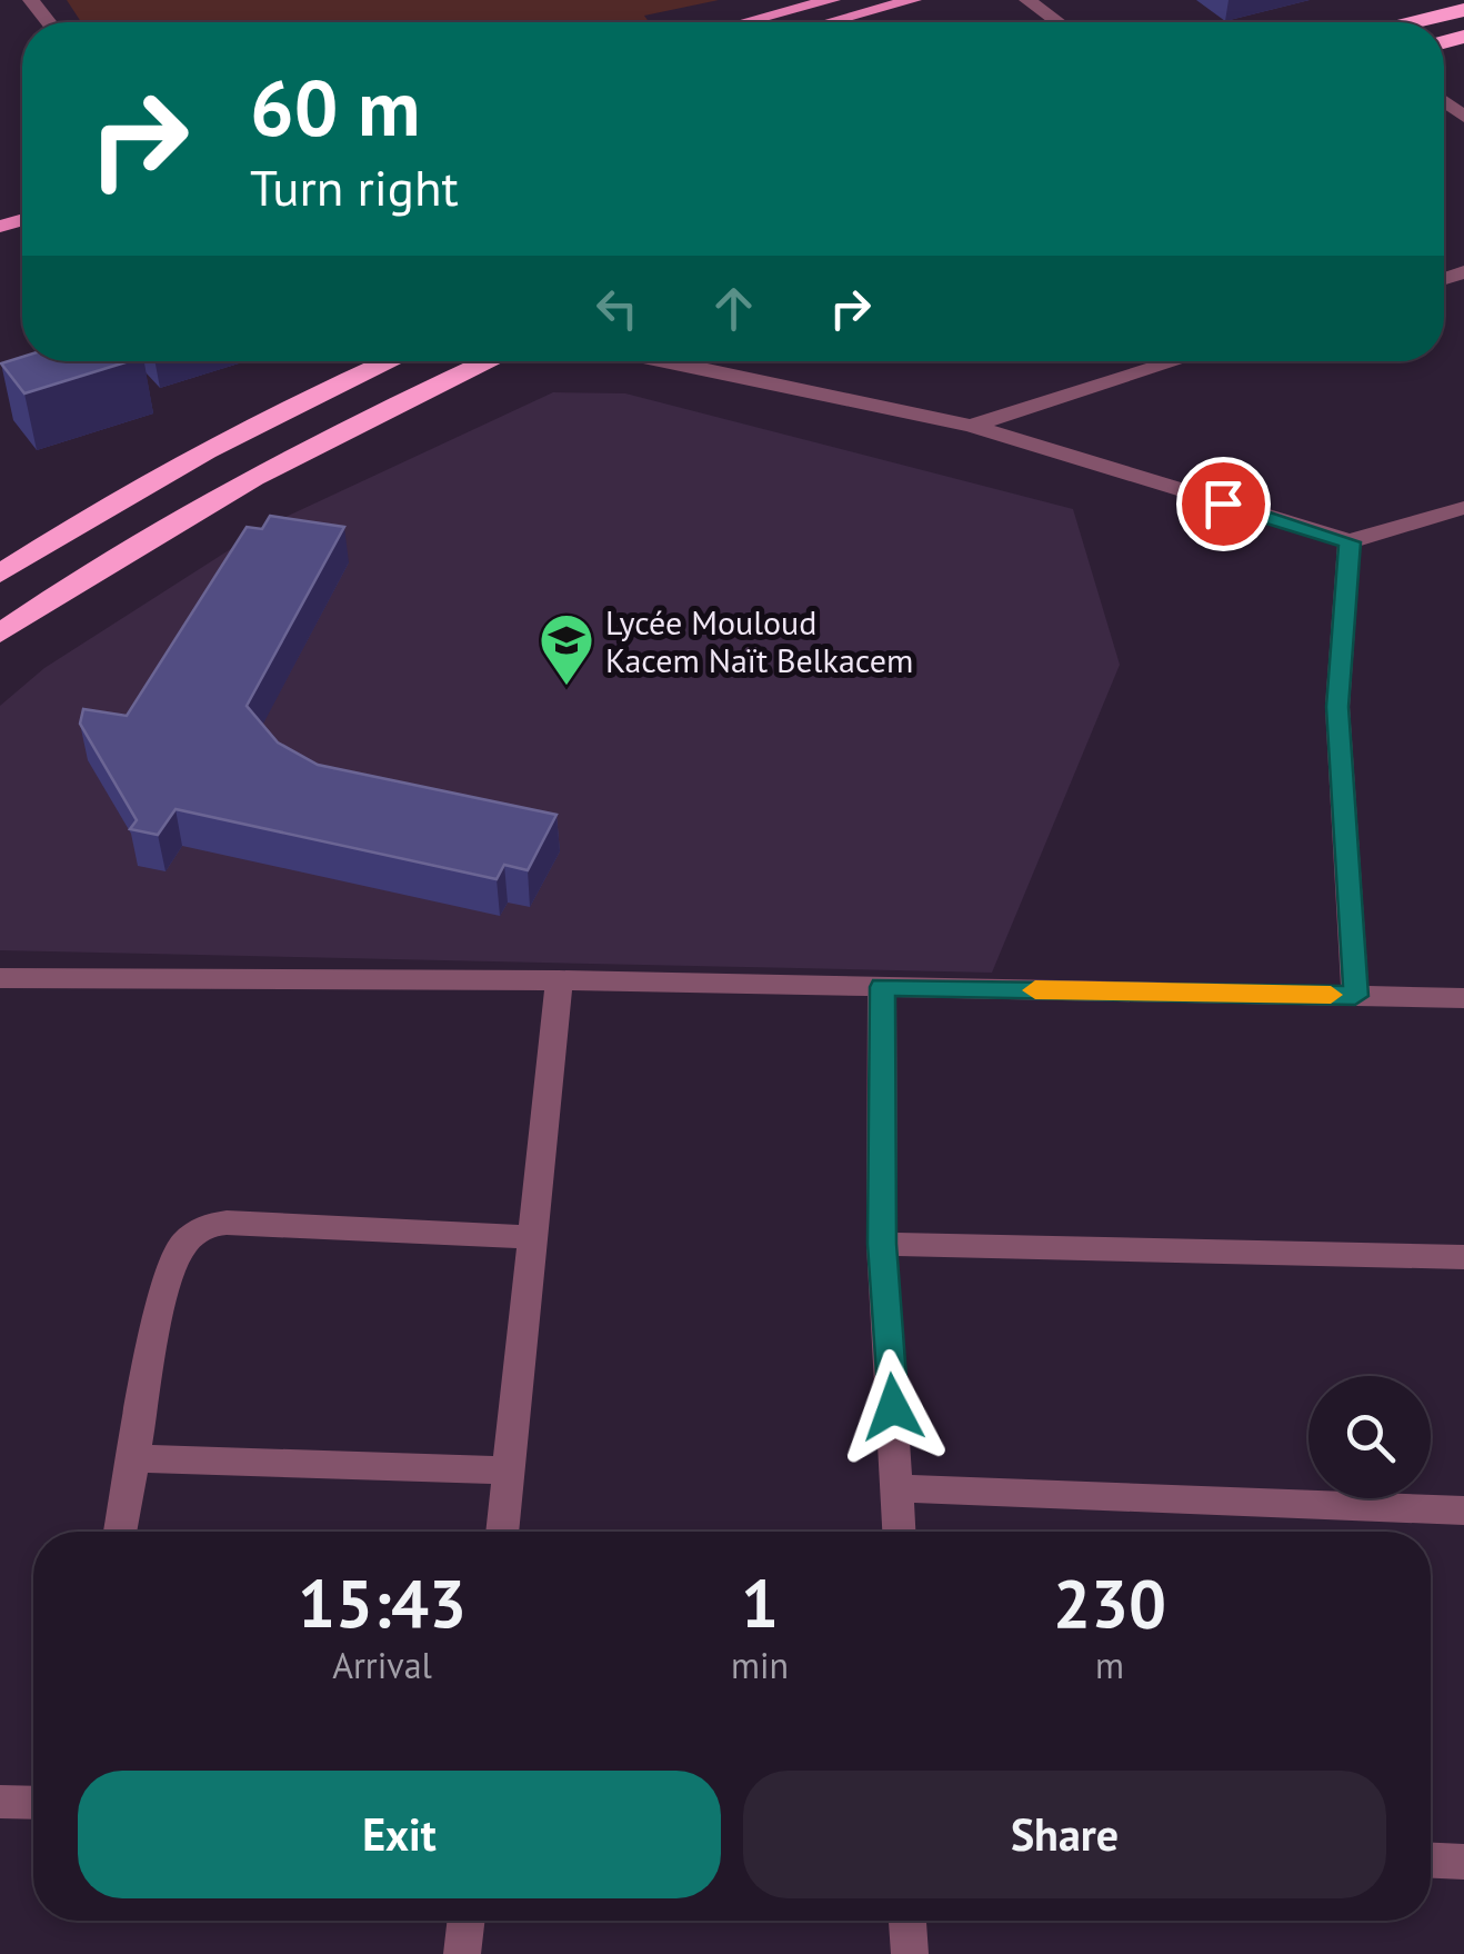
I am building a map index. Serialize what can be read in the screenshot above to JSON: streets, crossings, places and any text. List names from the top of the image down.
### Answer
{
  "places": {
    "school or university": ["Lycée Mouloud Kacem Naït Belkacem"]
  },
  "page": {
    "turn": ["60 m", "Turn right"],
    "eta": [
      "15:43",
      "Arrival",
      "1",
      "min",
      "230",
      "m"
    ],
    "buttons": ["Exit", "Share"]
  }
}
